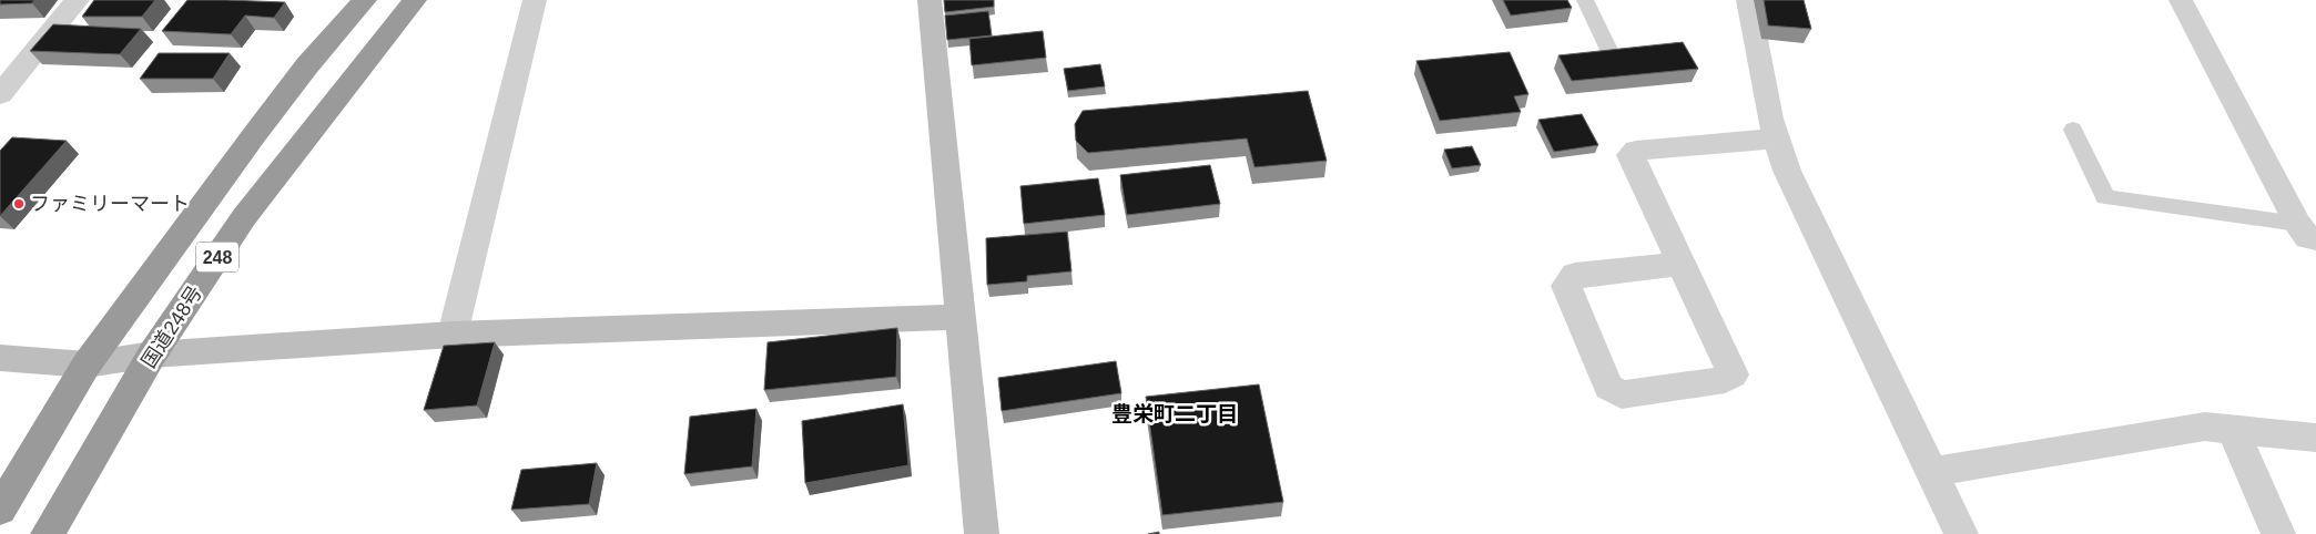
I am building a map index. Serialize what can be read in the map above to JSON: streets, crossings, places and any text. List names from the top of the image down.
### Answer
{
  "streets": {
    "highway": ["248", "国道248号"]
  },
  "districts": ["豊栄町二丁目"],
  "places": ["ファミリーマート"]
}
